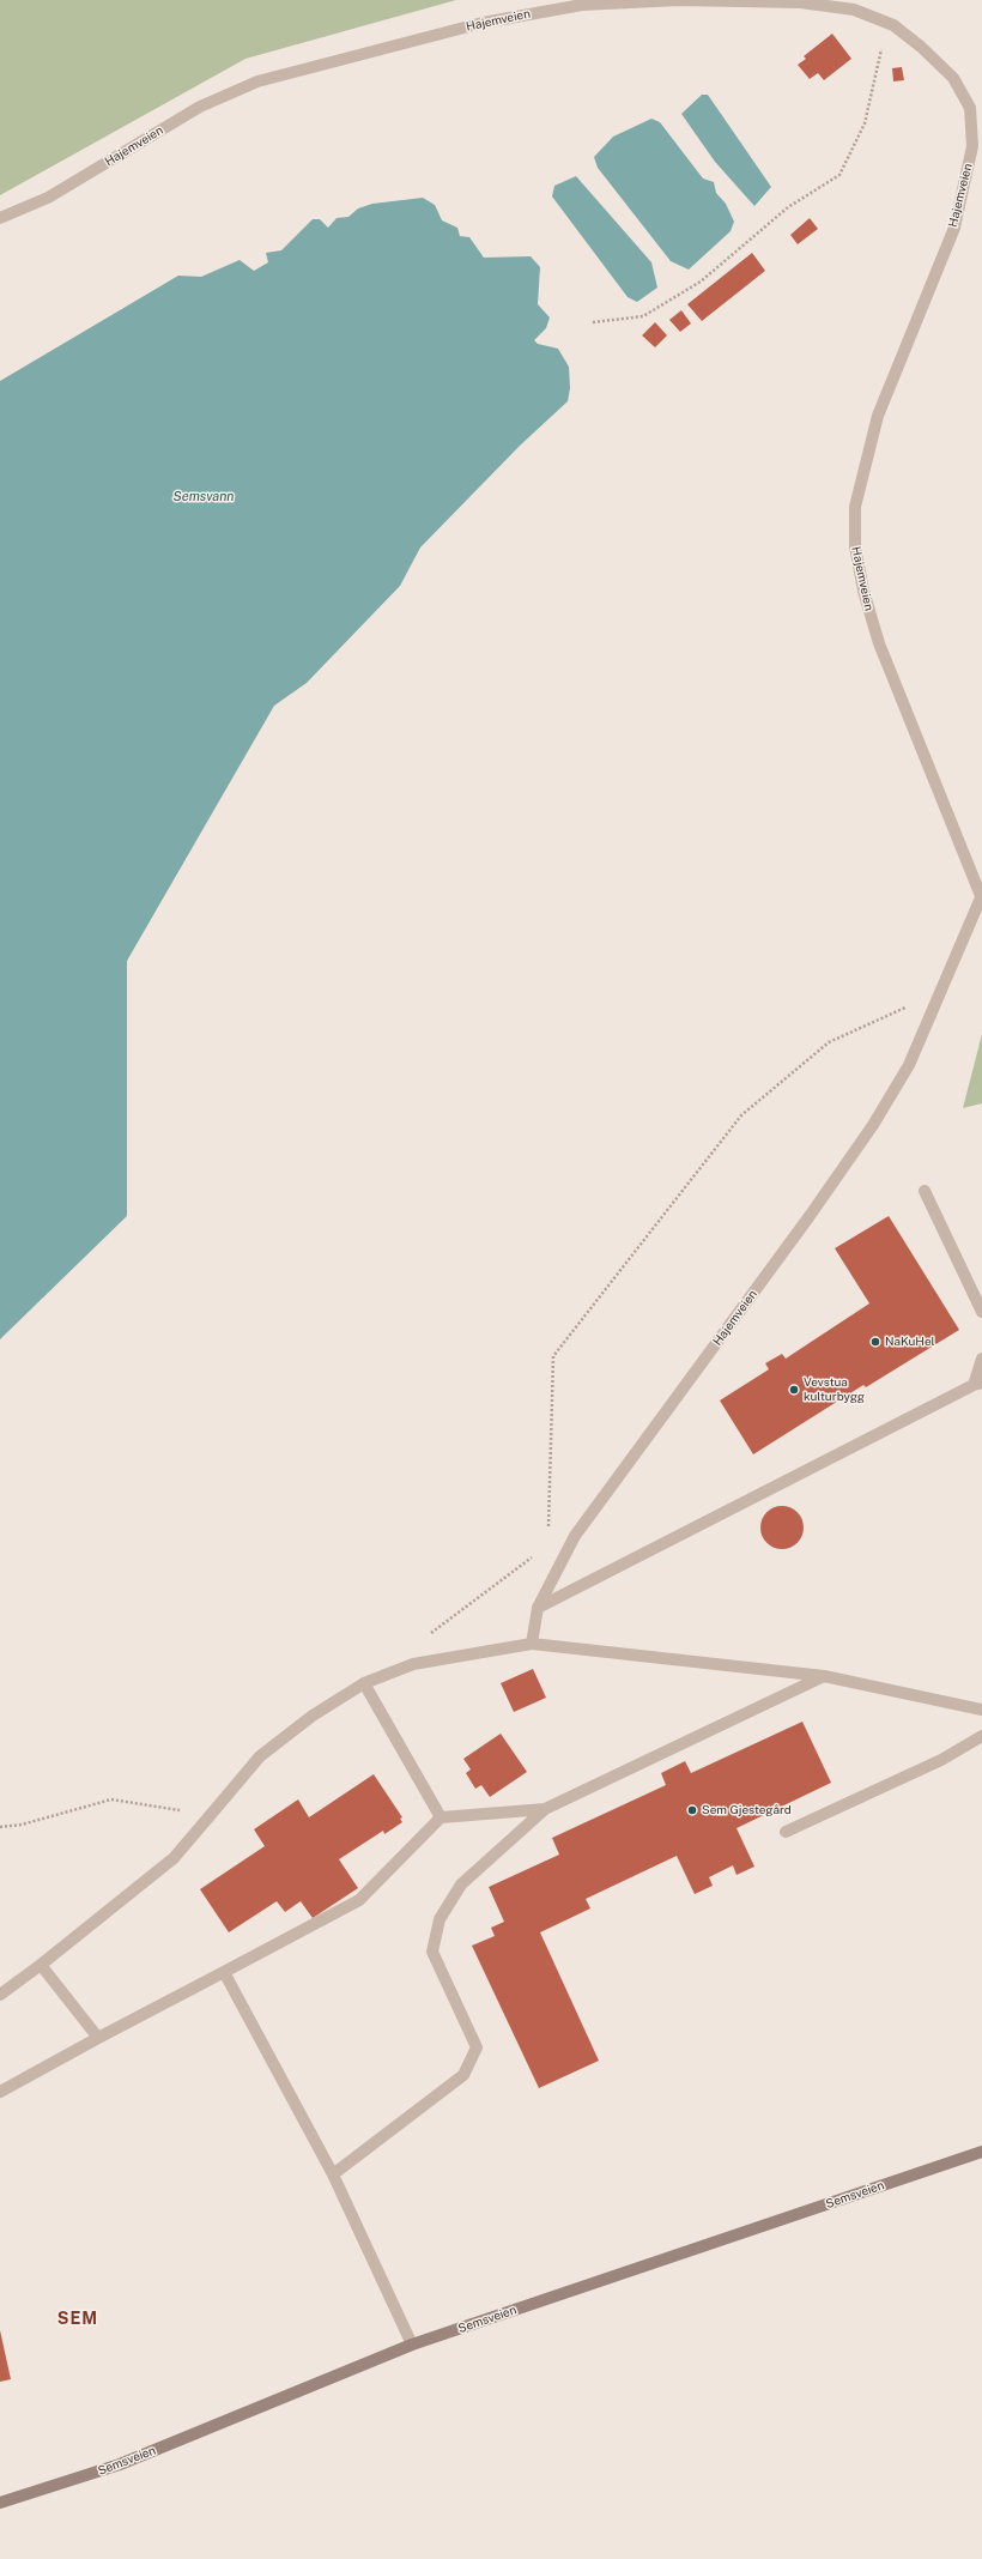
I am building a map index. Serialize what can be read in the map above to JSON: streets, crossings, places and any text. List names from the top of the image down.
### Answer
{
  "streets": {
    "main road": ["Semsveien"],
    "street": ["Hajemveien"]
  },
  "districts": ["SEM"],
  "water": ["Semsvann"],
  "places": ["NaKuHel", "Vevstua kulturbygg", "Sem Gjestegård"]
}
